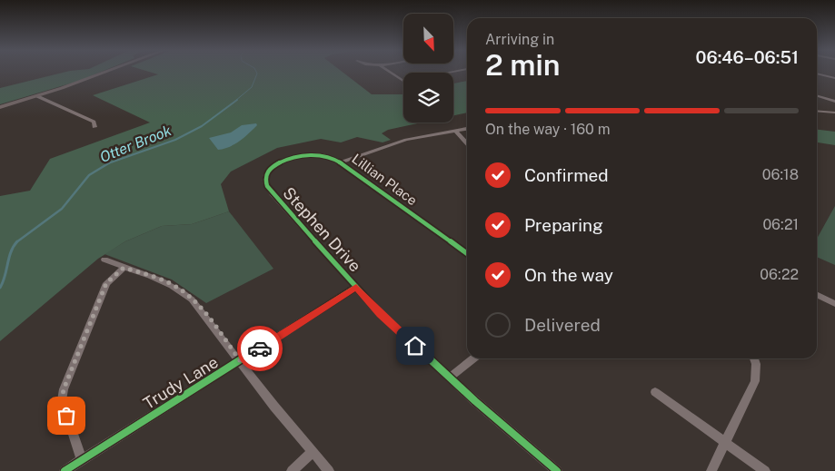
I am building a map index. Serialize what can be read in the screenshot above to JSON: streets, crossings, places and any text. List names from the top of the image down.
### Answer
{
  "streets": {
    "street": ["Lillian Place", "Stephen Drive", "Trudy Lane"]
  },
  "crossings": [
    ["Lillian Place", "Stephen Drive"],
    ["Stephen Drive", "Trudy Lane"]
  ],
  "water": ["Otter Brook"],
  "north": "bottom right",
  "page": {
    "heading": ["2 min", "Arriving in", "06:46–06:51"],
    "bar": "On the way · 160 m",
    "list": [
      ["Confirmed", "06:18"],
      ["Preparing", "06:21"],
      ["On the way", "06:22"],
      "Delivered"
    ]
  }
}
